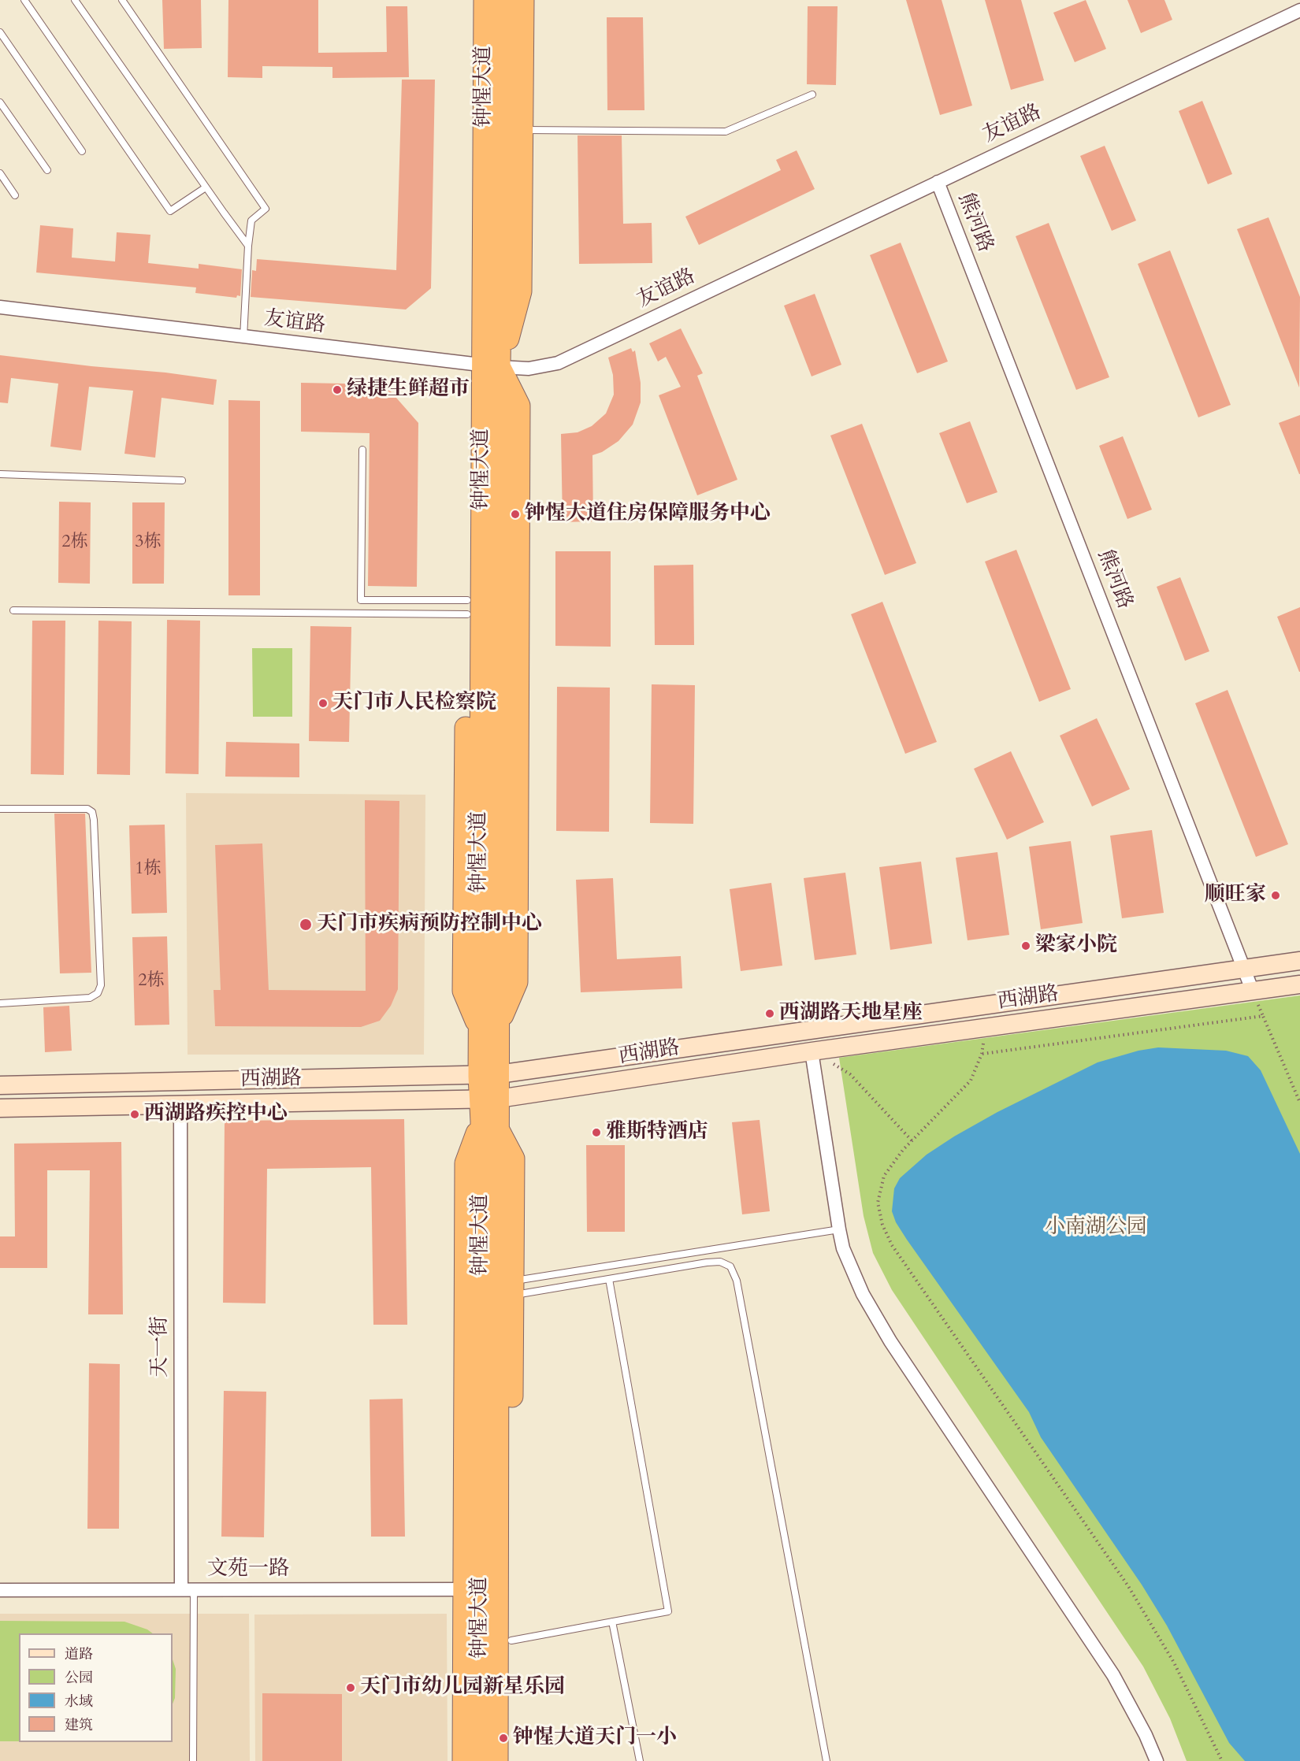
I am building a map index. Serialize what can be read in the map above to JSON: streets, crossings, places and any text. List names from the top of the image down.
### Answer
{
  "streets": {
    "highway": ["钟惺大道"],
    "main road": ["西湖路"],
    "street": [
      "友谊路",
      "熊河路",
      "天一街",
      "文苑一路"
    ]
  },
  "crossings": [
    ["钟惺大道", "友谊路"],
    ["钟惺大道", "西湖路"],
    ["钟惺大道", "文苑一路"],
    ["友谊路", "熊河路"],
    ["熊河路", "西湖路"],
    ["西湖路", "天一街"],
    ["天一街", "文苑一路"]
  ],
  "parks": ["小南湖公园"],
  "places": [
    "绿捷生鲜超市",
    "钟惺大道住房保障服务中心",
    "天门市人民检察院",
    "顺旺家",
    "天门市疾病预防控制中心",
    "梁家小院",
    "西湖路天地星座",
    "西湖路疾控中心",
    "雅斯特酒店",
    "天门市幼儿园新星乐园",
    "钟惺大道天门一小"
  ],
  "house_numbers": [
    "2栋",
    "3栋",
    "1栋",
    "2栋"
  ],
  "legend": [
    "道路",
    "公园",
    "水域",
    "建筑"
  ]
}
